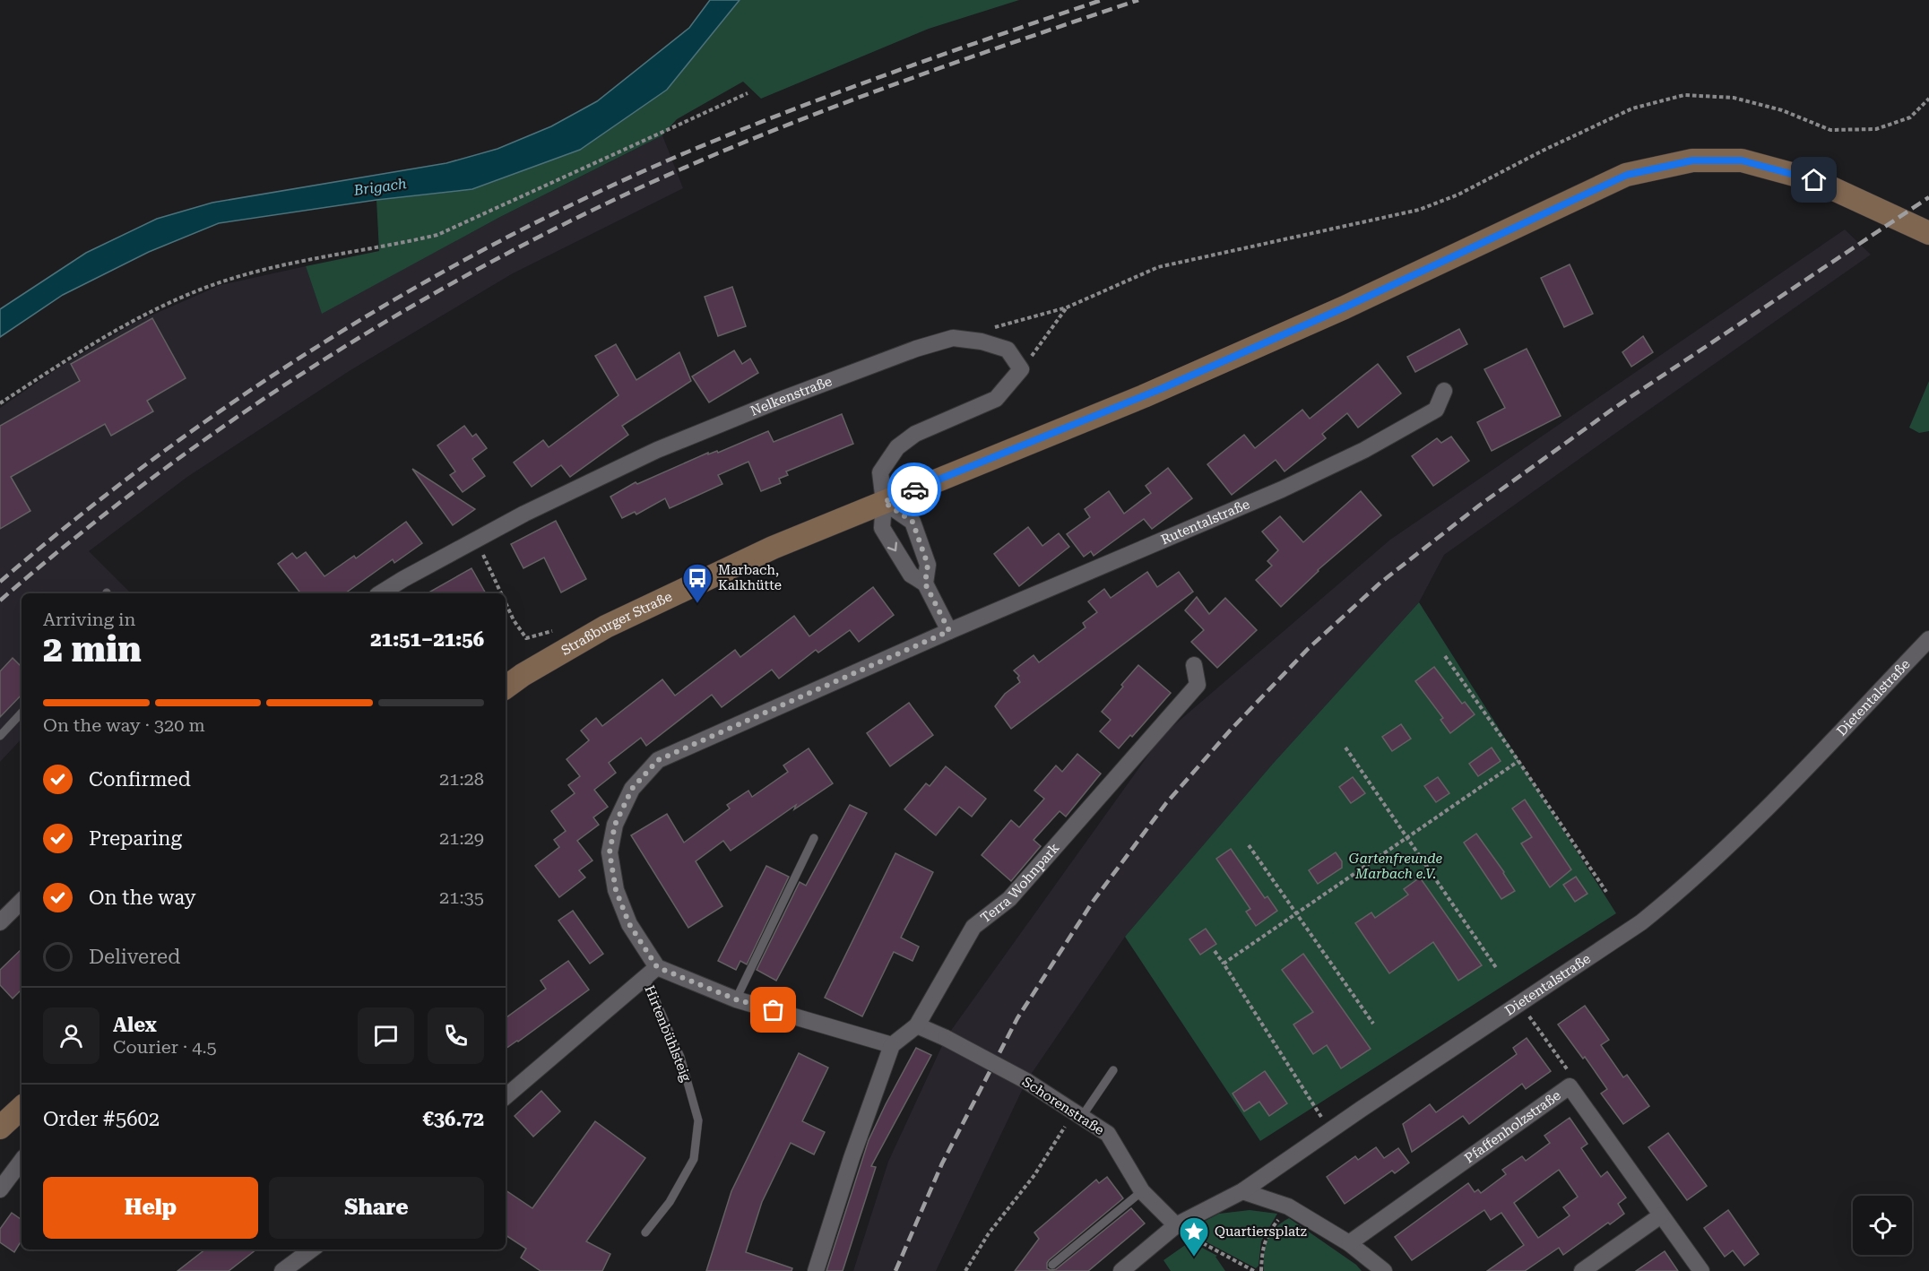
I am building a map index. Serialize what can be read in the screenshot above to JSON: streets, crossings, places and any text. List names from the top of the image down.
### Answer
{
  "streets": {
    "main road": ["Straßburger Straße"],
    "street": [
      "Nelkenstraße",
      "Rutentalstraße",
      "Dietentalstraße",
      "Terra Wohnpark",
      "Hirtenbühlsteig",
      "Schorenstraße",
      "Pfaffenholzstraße"
    ]
  },
  "crossings": [
    ["Rutentalstraße", "Hirtenbühlsteig"],
    ["Dietentalstraße", "Schorenstraße"],
    ["Terra Wohnpark", "Schorenstraße"]
  ],
  "water": ["Brigach"],
  "parks": ["Gartenfreunde Marbach e.V."],
  "places": {
    "bus stop": ["Marbach, Kalkhütte"],
    "place": ["Quartiersplatz"]
  },
  "page": {
    "heading": ["2 min", "Arriving in", "21:51–21:56"],
    "panel": [
      "Alex",
      "Courier · 4.5",
      "Order #5602",
      "€36.72"
    ],
    "bar": "On the way · 320 m",
    "list": [
      ["Confirmed", "21:28"],
      ["Preparing", "21:29"],
      ["On the way", "21:35"],
      "Delivered"
    ],
    "buttons": ["Help", "Share"]
  }
}
